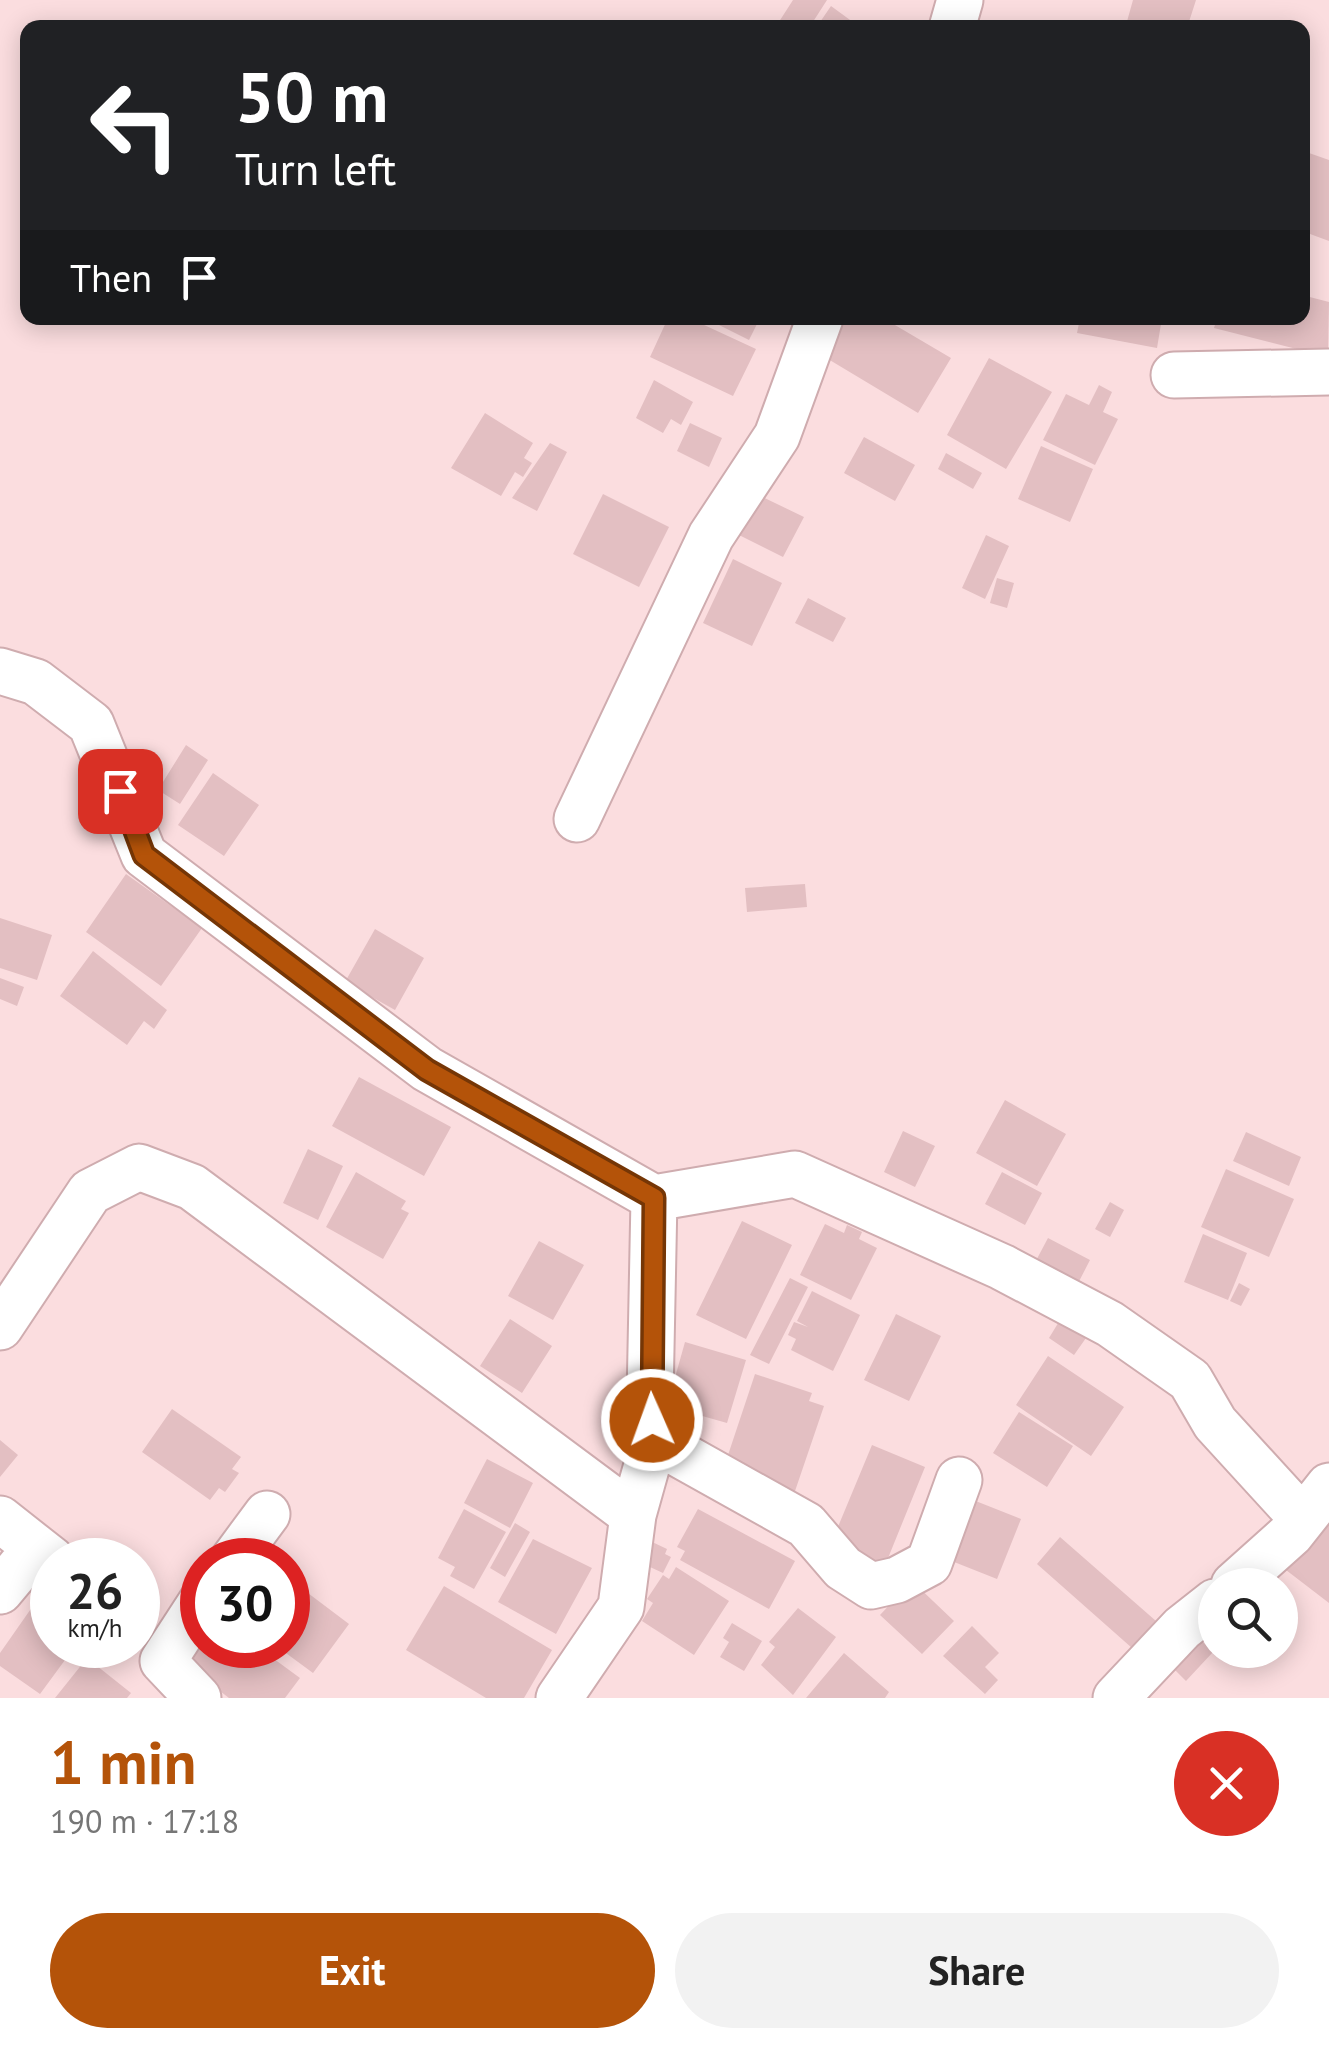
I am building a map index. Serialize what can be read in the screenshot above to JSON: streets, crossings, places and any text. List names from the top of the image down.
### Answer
{
  "page": {
    "turn": ["50 m", "Turn left"],
    "then": "Then",
    "speed": "26 km/h",
    "limit": "30",
    "heading": ["1 min", "190 m · 17:18"],
    "buttons": ["Exit", "Share"]
  }
}
